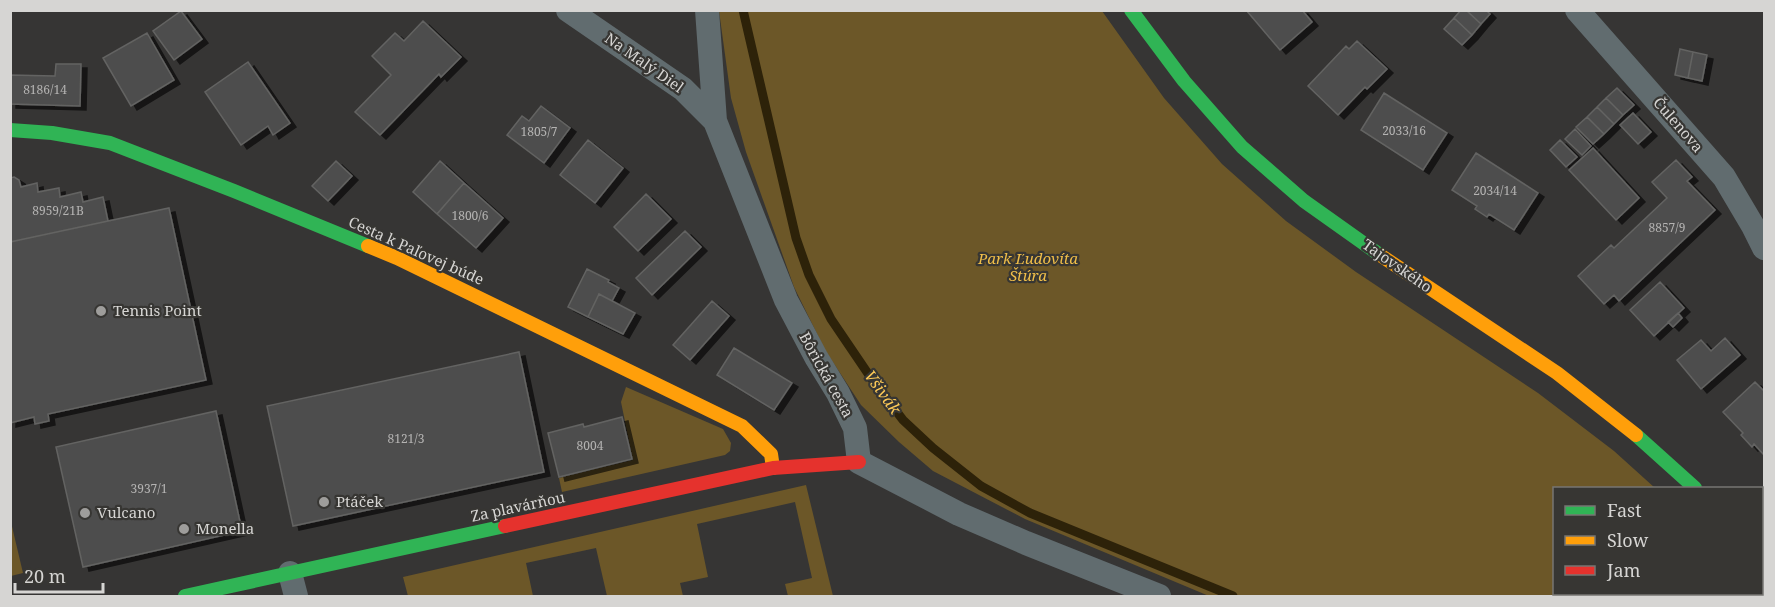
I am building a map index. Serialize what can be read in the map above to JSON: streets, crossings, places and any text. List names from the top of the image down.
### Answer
{
  "streets": {
    "street": [
      "Na Malý Diel",
      "Čulenova",
      "Cesta k Paľovej búde",
      "Tajovského",
      "Bôrická cesta",
      "Za plavárňou"
    ]
  },
  "crossings": [
    ["Na Malý Diel", "Bôrická cesta"],
    ["Cesta k Paľovej búde", "Za plavárňou"],
    ["Bôrická cesta", "Za plavárňou"]
  ],
  "water": ["Všivák"],
  "parks": ["Park Ľudovíta Štúra"],
  "places": [
    "Tennis Point",
    "Ptáček",
    "Vulcano",
    "Monella"
  ],
  "house_numbers": [
    "8186/14",
    "2033/16",
    "1805/7",
    "2034/14",
    "8959/21B",
    "1800/6",
    "8857/9",
    "8121/3",
    "8004",
    "3937/1"
  ],
  "legend": ["Fast", "Slow", "Jam"],
  "scale_bar": "20 m"
}
